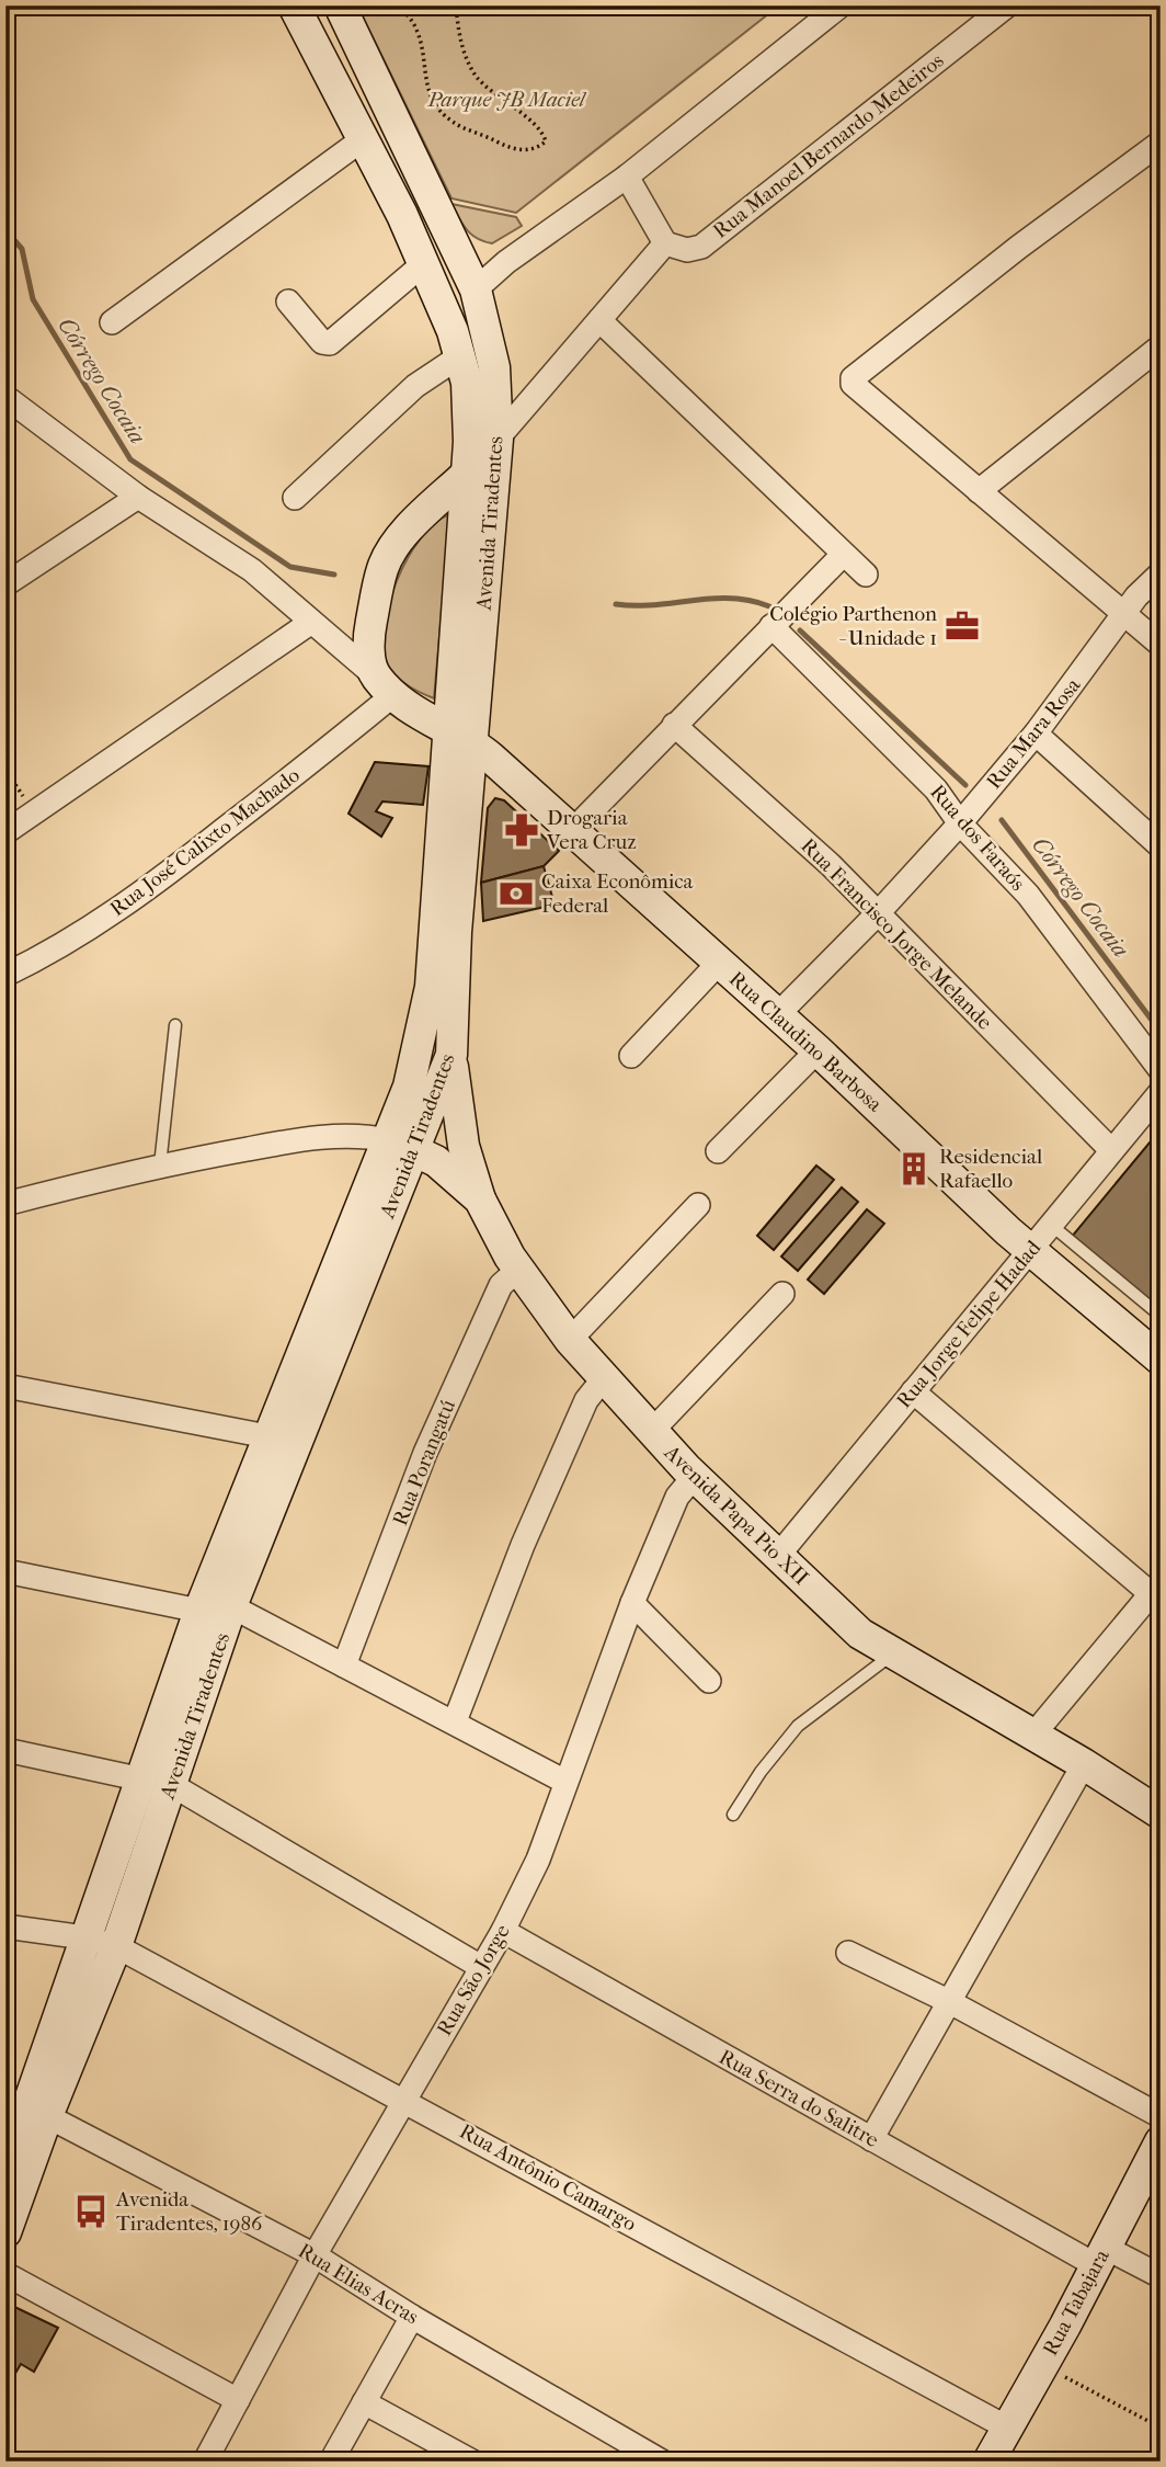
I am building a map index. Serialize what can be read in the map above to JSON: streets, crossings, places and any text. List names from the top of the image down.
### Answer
{
  "streets": {
    "main road": [
      "Avenida Tiradentes",
      "Rua Claudino Barbosa",
      "Avenida Papa Pio XII",
      "Rua Tabajara"
    ],
    "street": [
      "Rua Manoel Bernardo Medeiros",
      "Rua Mara Rosa",
      "Rua dos Faraós",
      "Rua José Calixto Machado",
      "Rua Francisco Jorge Melande",
      "Rua Jorge Felipe Hadad",
      "Rua Porangatú",
      "Rua São Jorge",
      "Rua Serra do Salitre",
      "Rua Antônio Camargo",
      "Rua Elias Acras"
    ]
  },
  "crossings": [
    ["Avenida Tiradentes", "Rua Claudino Barbosa"],
    ["Avenida Tiradentes", "Avenida Papa Pio XII"],
    ["Avenida Tiradentes", "Rua Antônio Camargo"],
    ["Avenida Tiradentes", "Rua Elias Acras"],
    ["Rua Mara Rosa", "Rua dos Faraós"],
    ["Rua Mara Rosa", "Rua Francisco Jorge Melande"],
    ["Rua Mara Rosa", "Rua Claudino Barbosa"],
    ["Rua José Calixto Machado", "Rua Claudino Barbosa"],
    ["Rua Francisco Jorge Melande", "Rua Jorge Felipe Hadad"],
    ["Rua Claudino Barbosa", "Rua Jorge Felipe Hadad"],
    ["Rua Jorge Felipe Hadad", "Avenida Papa Pio XII"],
    ["Rua Porangatú", "Avenida Papa Pio XII"],
    ["Avenida Papa Pio XII", "Rua São Jorge"],
    ["Rua São Jorge", "Rua Serra do Salitre"],
    ["Rua São Jorge", "Rua Antônio Camargo"],
    ["Rua São Jorge", "Rua Elias Acras"],
    ["Rua Serra do Salitre", "Rua Tabajara"],
    ["Rua Antônio Camargo", "Rua Tabajara"]
  ],
  "water": ["Córrego Cocaia"],
  "parks": ["Parque JB Maciel"],
  "places": {
    "office": ["Colégio Parthenon - Unidade 1"],
    "pharmacy": ["Drogaria Vera Cruz"],
    "bank": ["Caixa Econômica Federal"],
    "building": ["Residencial Rafaello"],
    "bus stop": ["Avenida Tiradentes, 1986"]
  }
}
